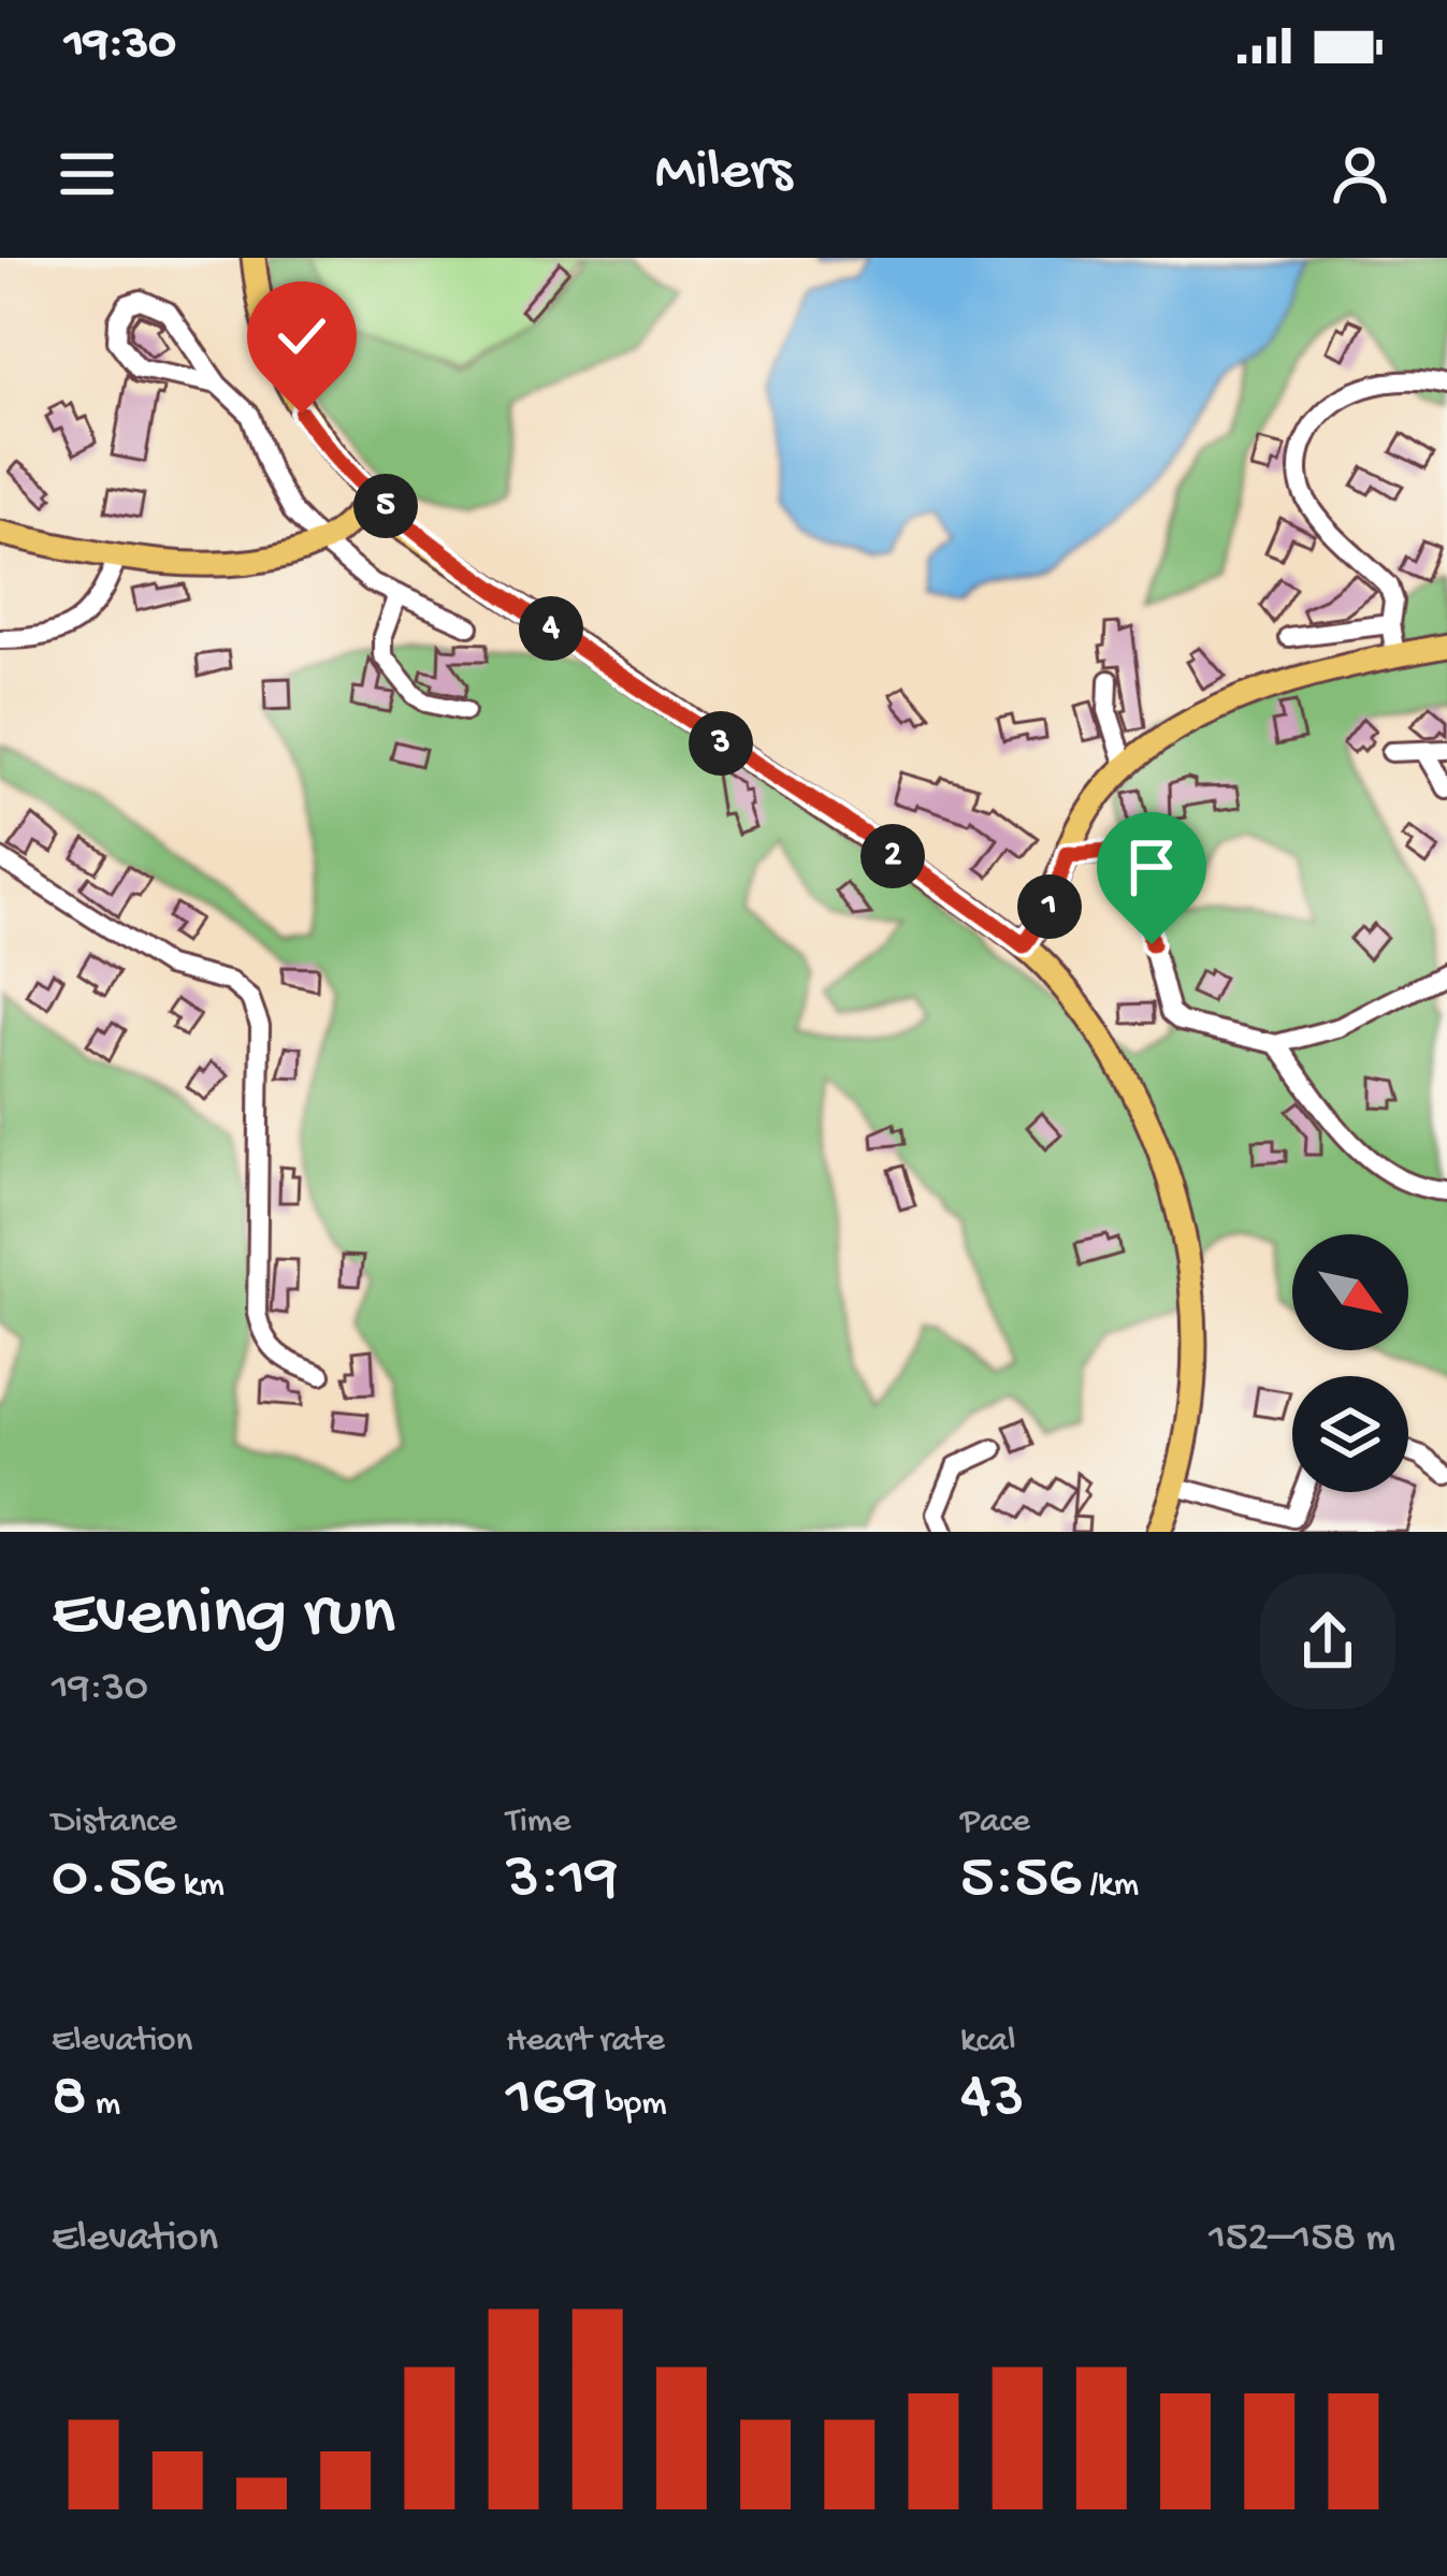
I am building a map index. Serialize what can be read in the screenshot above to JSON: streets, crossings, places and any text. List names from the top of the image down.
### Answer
{
  "north": "bottom right",
  "page": {
    "status": "19:30",
    "header": "Milers",
    "pins": [
      "5",
      "4",
      "3",
      "2",
      "1"
    ],
    "heading": ["Evening run", "19:30"],
    "stats": [
      ["Distance", "0.56 km"],
      ["Time", "3:19"],
      ["Pace", "5:56 /km"],
      ["Elevation", "8 m"],
      ["Heart rate", "169 bpm"],
      ["kcal", "43"]
    ],
    "chart": ["Elevation", "152–158 m"]
  }
}
